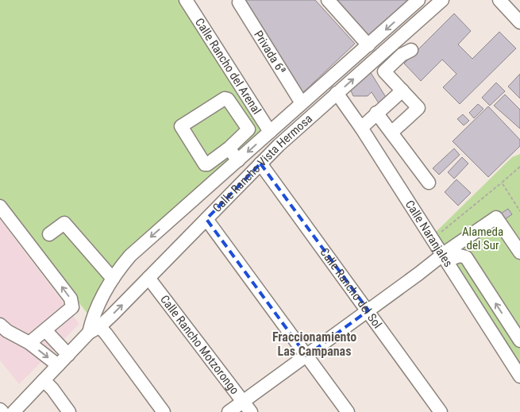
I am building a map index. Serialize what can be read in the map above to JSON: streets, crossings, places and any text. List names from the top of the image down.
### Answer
{
  "streets": {
    "street": [
      "Privada 6ª",
      "Calle Rancho del Arenal",
      "Calle Rancho Vista Hermosa",
      "Calle Naranjales",
      "Calle Rancho del Sol",
      "Calle Rancho Motzorongo"
    ]
  },
  "crossings": [
    ["Privada 6ª", "Calle Rancho Vista Hermosa"],
    ["Calle Rancho del Arenal", "Calle Rancho Vista Hermosa"],
    ["Calle Rancho Vista Hermosa", "Calle Naranjales"],
    ["Calle Rancho Vista Hermosa", "Calle Rancho del Sol"],
    ["Calle Rancho Vista Hermosa", "Calle Rancho Motzorongo"]
  ],
  "districts": ["Fraccionamiento Las Campanas"],
  "parks": ["Alameda del Sur"]
}
